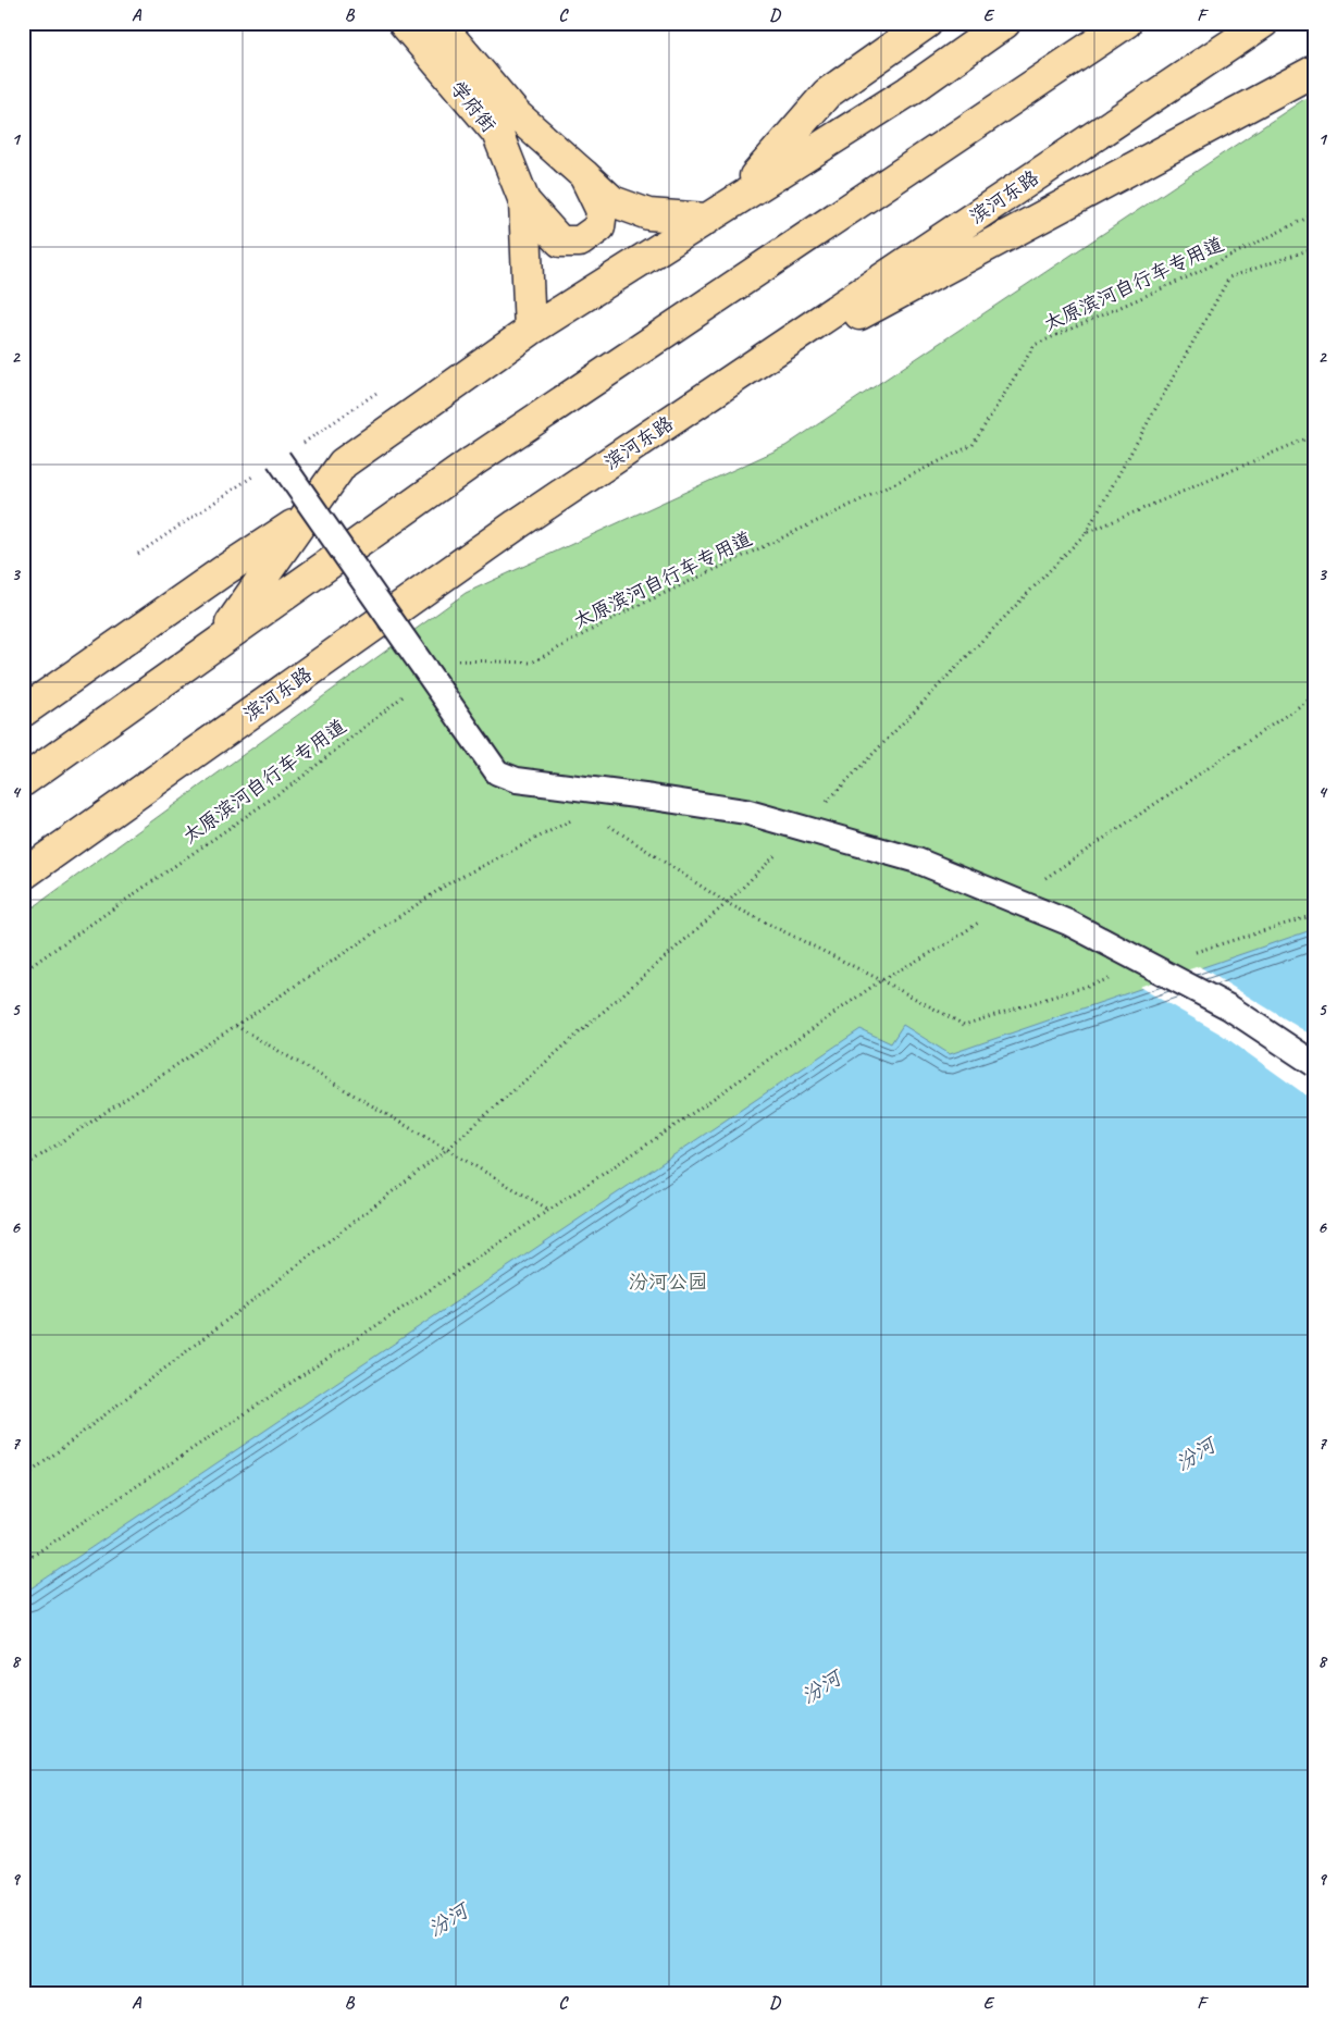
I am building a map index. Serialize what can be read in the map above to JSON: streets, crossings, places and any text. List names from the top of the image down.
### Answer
{
  "streets": {
    "main road": ["学府街", "滨河东路"],
    "path": ["太原滨河自行车专用道"]
  },
  "water": ["汾河"],
  "parks": ["汾河公园"],
  "grid": {
    "columns": [
      "A",
      "B",
      "C",
      "D",
      "E",
      "F"
    ],
    "rows": [
      "1",
      "2",
      "3",
      "4",
      "5",
      "6",
      "7",
      "8",
      "9"
    ]
  }
}
